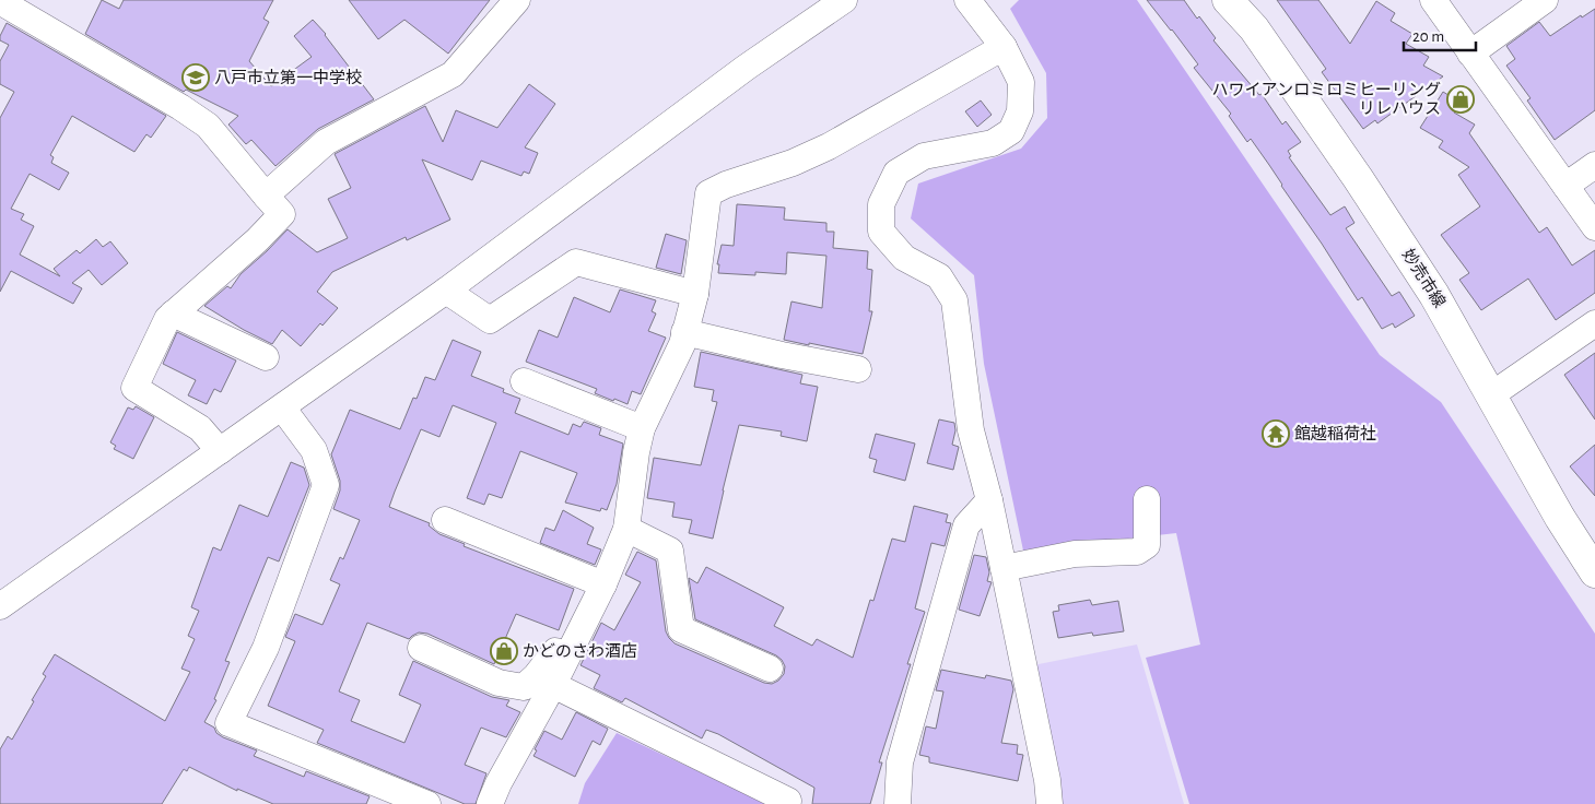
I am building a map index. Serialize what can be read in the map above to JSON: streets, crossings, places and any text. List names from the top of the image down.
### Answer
{
  "streets": {
    "main road": ["妙売市線"]
  },
  "places": {
    "school or university": ["八戸市立第一中学校"],
    "shop": ["ハワイアンロミロミヒーリング リレハウス", "かどのさわ酒店"],
    "temple": ["館越稲荷社"]
  },
  "scale_bar": "20 m"
}
